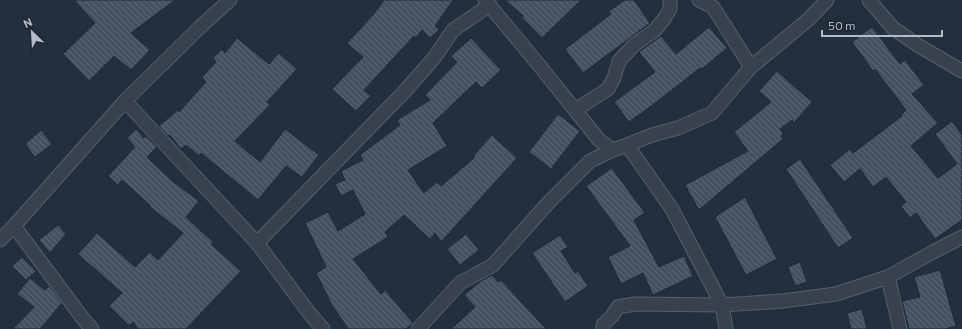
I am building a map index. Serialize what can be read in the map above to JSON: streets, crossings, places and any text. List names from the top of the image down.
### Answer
{
  "scale_bar": "50 m",
  "north": "top left"
}
